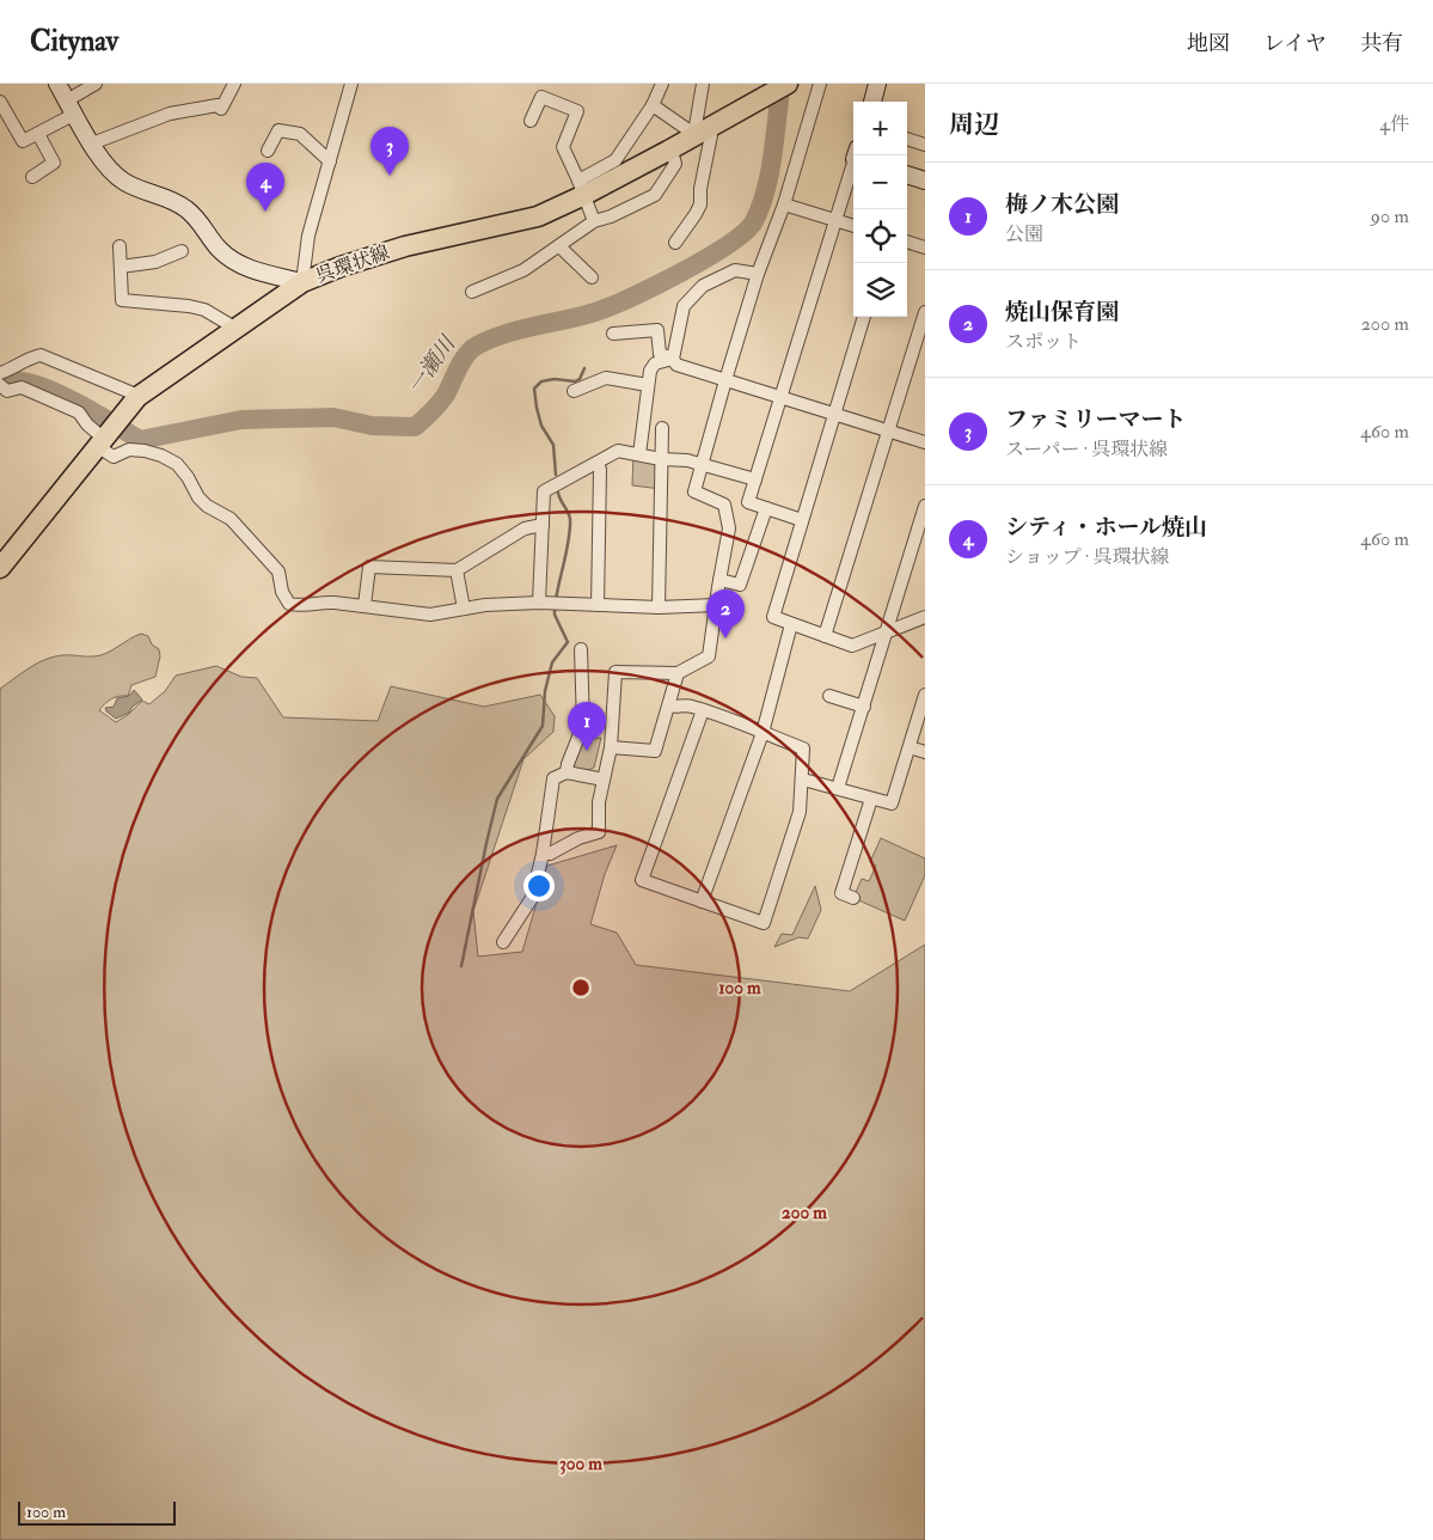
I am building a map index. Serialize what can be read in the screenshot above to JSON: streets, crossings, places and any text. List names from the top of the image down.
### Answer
{
  "streets": {
    "main road": ["呉環状線"]
  },
  "water": ["一瀬川"],
  "scale_bar": "100 m",
  "page": {
    "header": "Citynav",
    "nav": ["地図", "レイヤ", "共有"],
    "heading": ["周辺", "4件"],
    "map_buttons": ["+", "−"],
    "pins": [
      "3",
      "4",
      "2",
      "1"
    ],
    "list": [
      {
        "mark": "1",
        "name": "梅ノ木公園",
        "note": "公園",
        "value": "90 m"
      },
      {
        "mark": "2",
        "name": "焼山保育園",
        "note": "スポット",
        "value": "200 m"
      },
      {
        "mark": "3",
        "name": "ファミリーマート",
        "note": "スーパー · 呉環状線",
        "value": "460 m"
      },
      {
        "mark": "4",
        "name": "シティ・ホール焼山",
        "note": "ショップ · 呉環状線",
        "value": "460 m"
      }
    ],
    "scale": "100 m"
  },
  "rings": ["100 m", "200 m", "300 m"]
}
